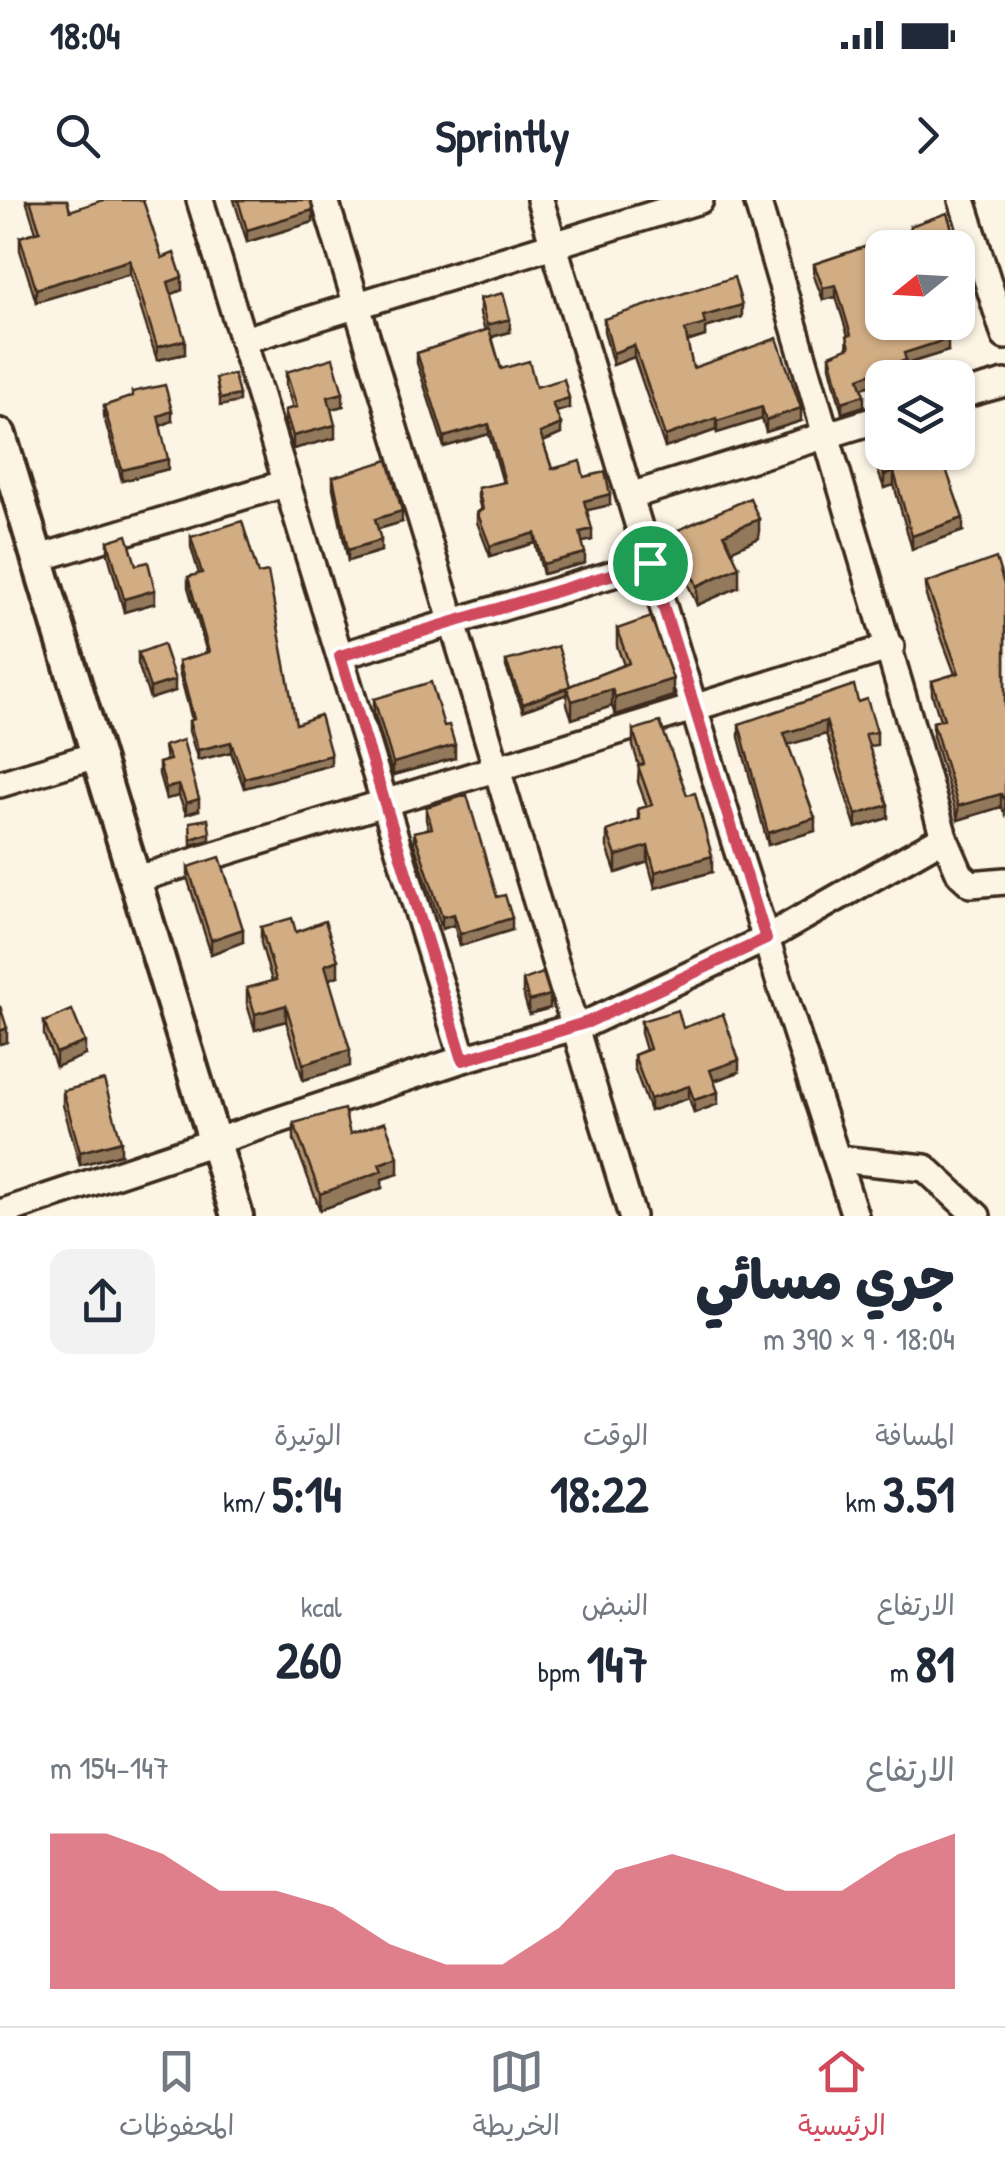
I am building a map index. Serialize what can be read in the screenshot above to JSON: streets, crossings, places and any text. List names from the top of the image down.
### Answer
{
  "north": "left",
  "page": {
    "status": "18:04",
    "header": "Sprintly",
    "heading": ["جري مسائي", "18:04 · 9 × 390 m"],
    "stats": [
      ["المسافة", "3.51 km"],
      ["الوقت", "18:22"],
      ["الوتيرة", "5:14 /km"],
      ["الارتفاع", "81 m"],
      ["النبض", "147 bpm"],
      ["kcal", "260"]
    ],
    "chart": ["الارتفاع", "147–154 m"],
    "tabs": ["الرئيسية", "الخريطة", "المحفوظات"]
  }
}
